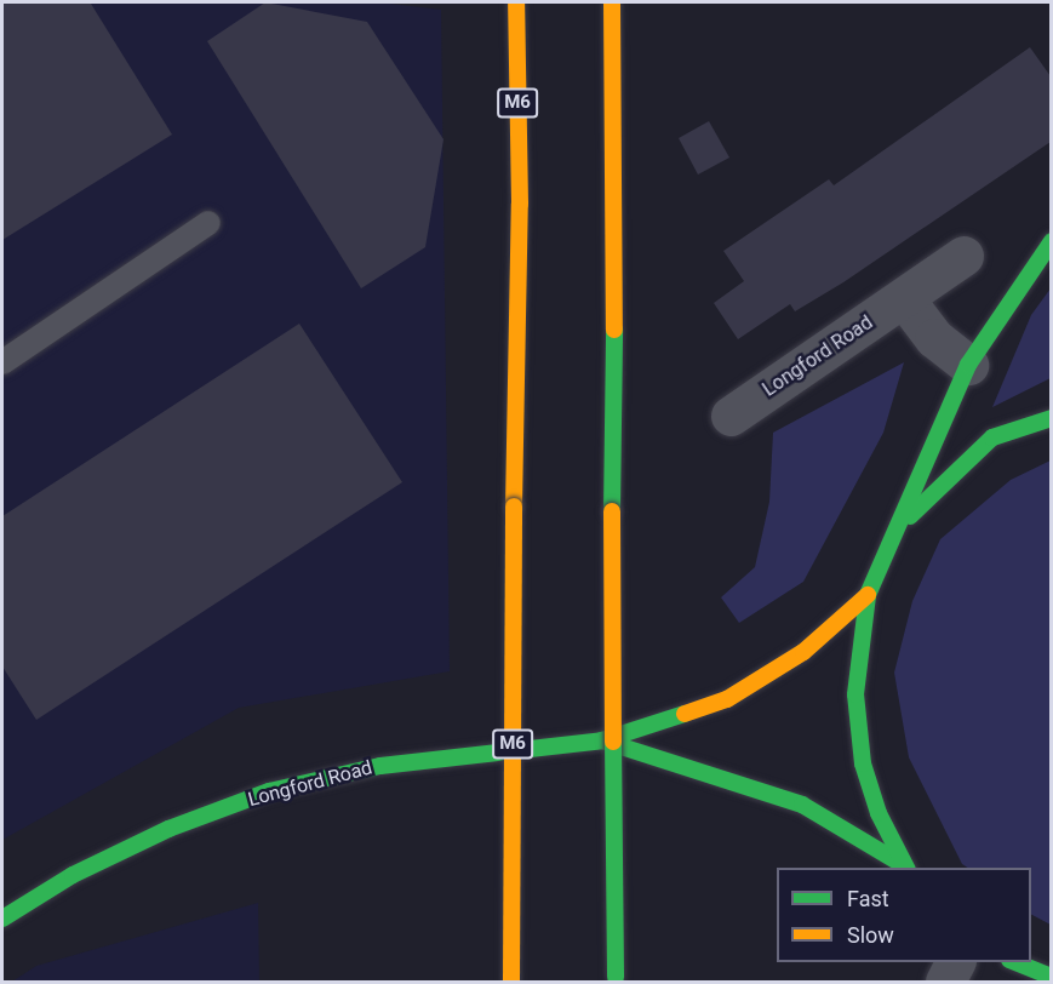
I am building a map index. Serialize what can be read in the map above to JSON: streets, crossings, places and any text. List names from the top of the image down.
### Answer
{
  "streets": {
    "main road": ["M6", "Longford Road"]
  },
  "legend": ["Fast", "Slow"]
}
